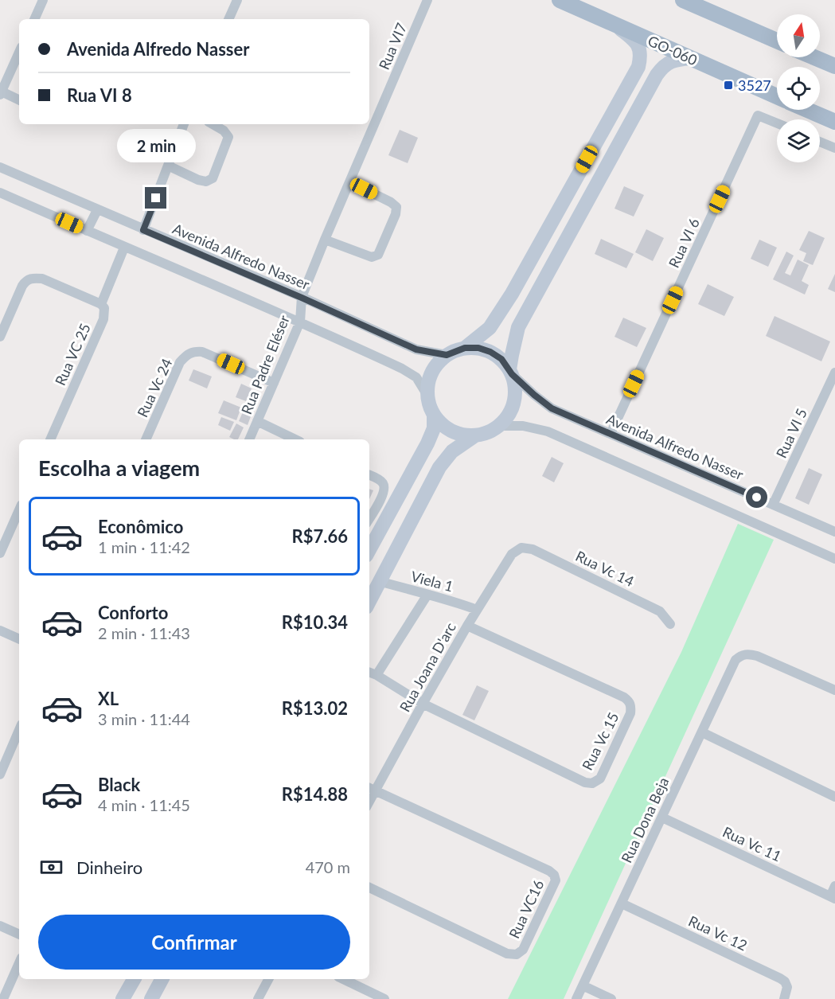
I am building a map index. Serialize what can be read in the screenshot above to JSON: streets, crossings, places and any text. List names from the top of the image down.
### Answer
{
  "streets": {
    "main road": ["GO-060"],
    "street": [
      "Rua VI7",
      "Rua VI 6",
      "Avenida Alfredo Nasser",
      "Rua VC 25",
      "Rua Padre Eléser",
      "Rua Vc 24",
      "Rua VI 5",
      "Rua Vc 14",
      "Viela 1",
      "Rua Joana D'arc",
      "Rua Vc 15",
      "Rua Dona Beja",
      "Rua Vc 11",
      "Rua VC16",
      "Rua Vc 12"
    ]
  },
  "crossings": [
    ["Rua VI7", "Avenida Alfredo Nasser"],
    ["Rua VI7", "Rua Padre Eléser"],
    ["Rua VI 6", "Avenida Alfredo Nasser"],
    ["Avenida Alfredo Nasser", "Rua Padre Eléser"],
    ["Avenida Alfredo Nasser", "Rua VI 5"],
    ["Rua Padre Eléser", "Rua Vc 24"],
    ["Rua Vc 14", "Rua Joana D'arc"],
    ["Viela 1", "Rua Joana D'arc"],
    ["Rua Joana D'arc", "Rua Vc 15"],
    ["Rua Joana D'arc", "Rua VC16"],
    ["Rua Dona Beja", "Rua Vc 11"],
    ["Rua Dona Beja", "Rua Vc 12"]
  ],
  "places": {
    "transit": ["3527"]
  },
  "north": "top",
  "page": {
    "banner": ["Avenida Alfredo Nasser", "Rua VI 8"],
    "bubble": "2 min",
    "heading": "Escolha a viagem",
    "list": [
      {
        "name": "Econômico",
        "note": "1 min · 11:42",
        "value": "R$7.66"
      },
      {
        "name": "Conforto",
        "note": "2 min · 11:43",
        "value": "R$10.34"
      },
      {
        "name": "XL",
        "note": "3 min · 11:44",
        "value": "R$13.02"
      },
      {
        "name": "Black",
        "note": "4 min · 11:45",
        "value": "R$14.88"
      }
    ],
    "pay": ["Dinheiro", "470 m"],
    "buttons": "Confirmar"
  }
}
